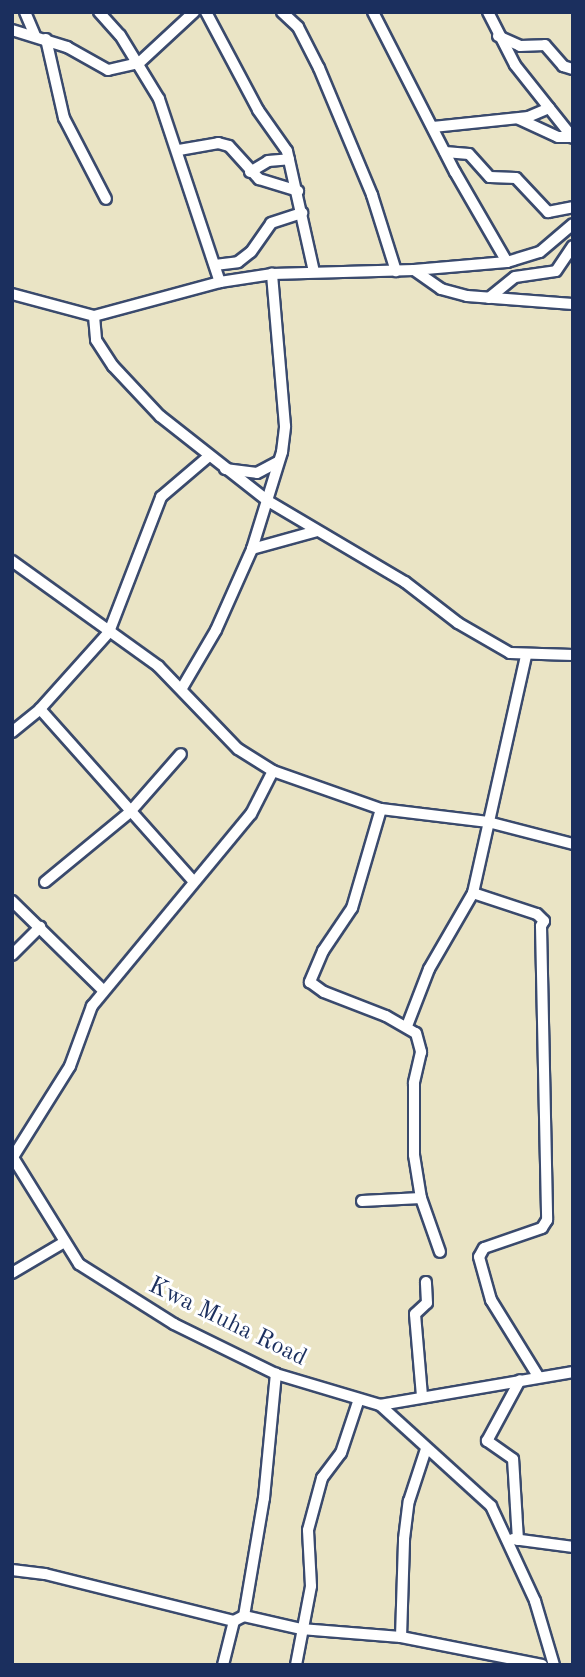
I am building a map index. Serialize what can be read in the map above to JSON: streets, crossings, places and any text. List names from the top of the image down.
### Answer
{
  "streets": {
    "street": ["Kwa Muha Road"]
  }
}
